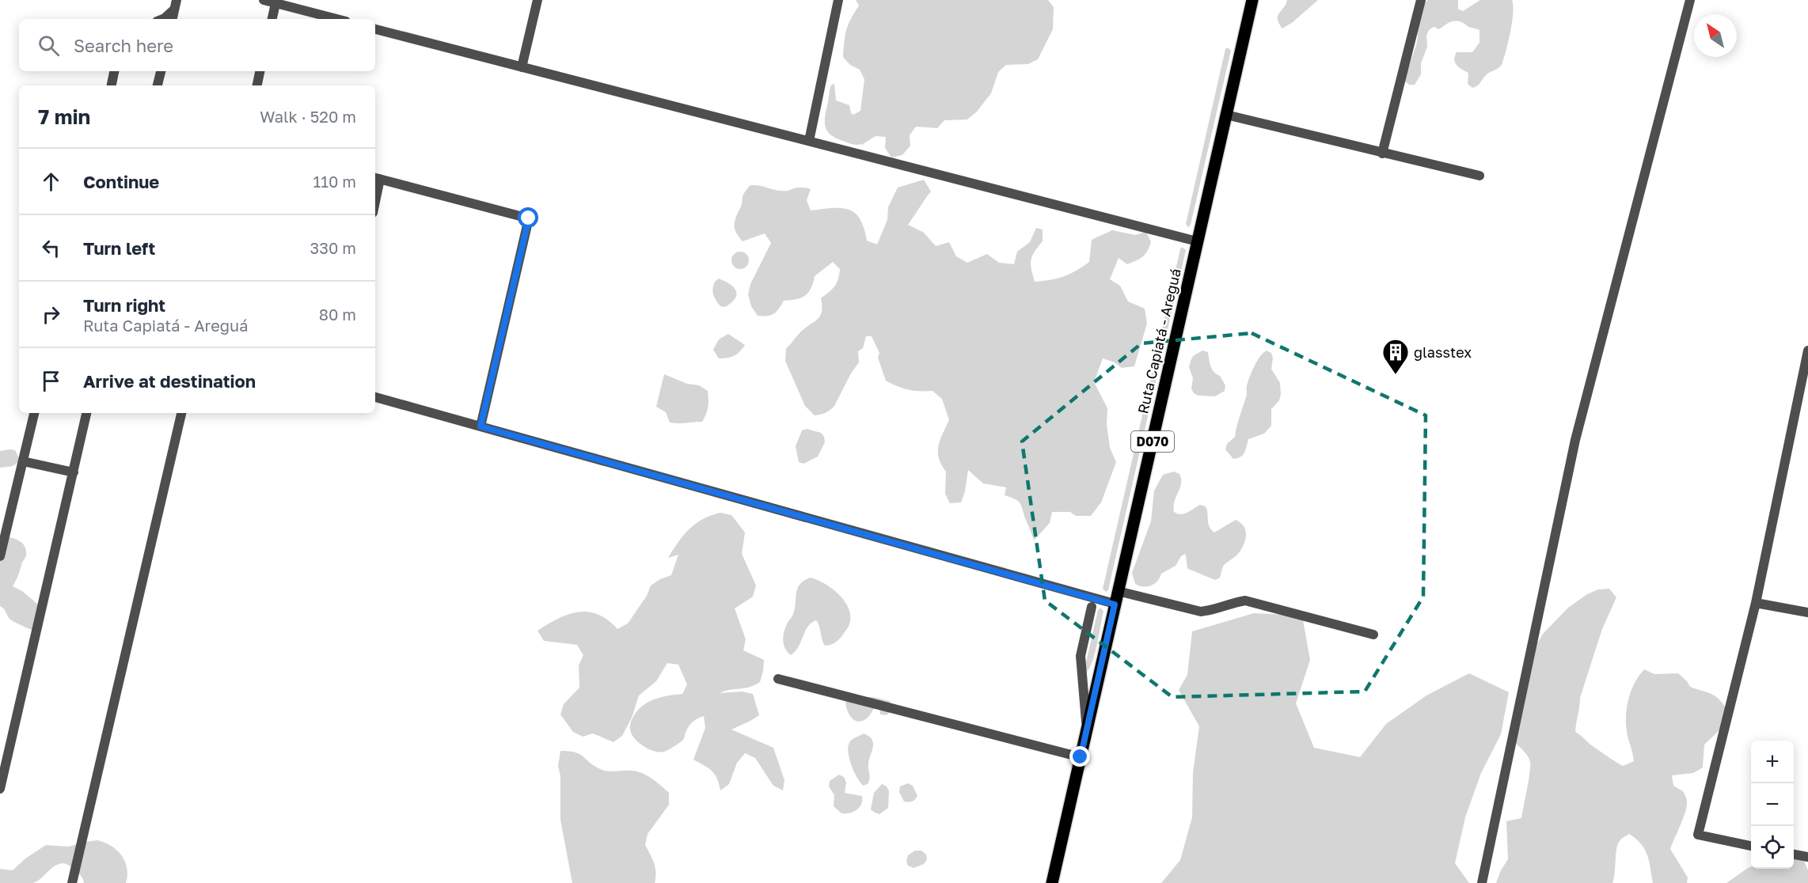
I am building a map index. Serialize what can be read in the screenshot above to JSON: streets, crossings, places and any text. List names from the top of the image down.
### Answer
{
  "streets": {
    "main road": ["Ruta Capiatá - Areguá", "D070"]
  },
  "places": {
    "building": ["glasstex"]
  },
  "north": "top left",
  "page": {
    "search": "Search here",
    "heading": ["7 min", "Walk · 520 m"],
    "list": [
      ["Continue", "110 m"],
      ["Turn left", "330 m"],
      ["Turn right", "Ruta Capiatá - Areguá", "80 m"],
      "Arrive at destination"
    ],
    "map_buttons": ["+", "−"]
  }
}
